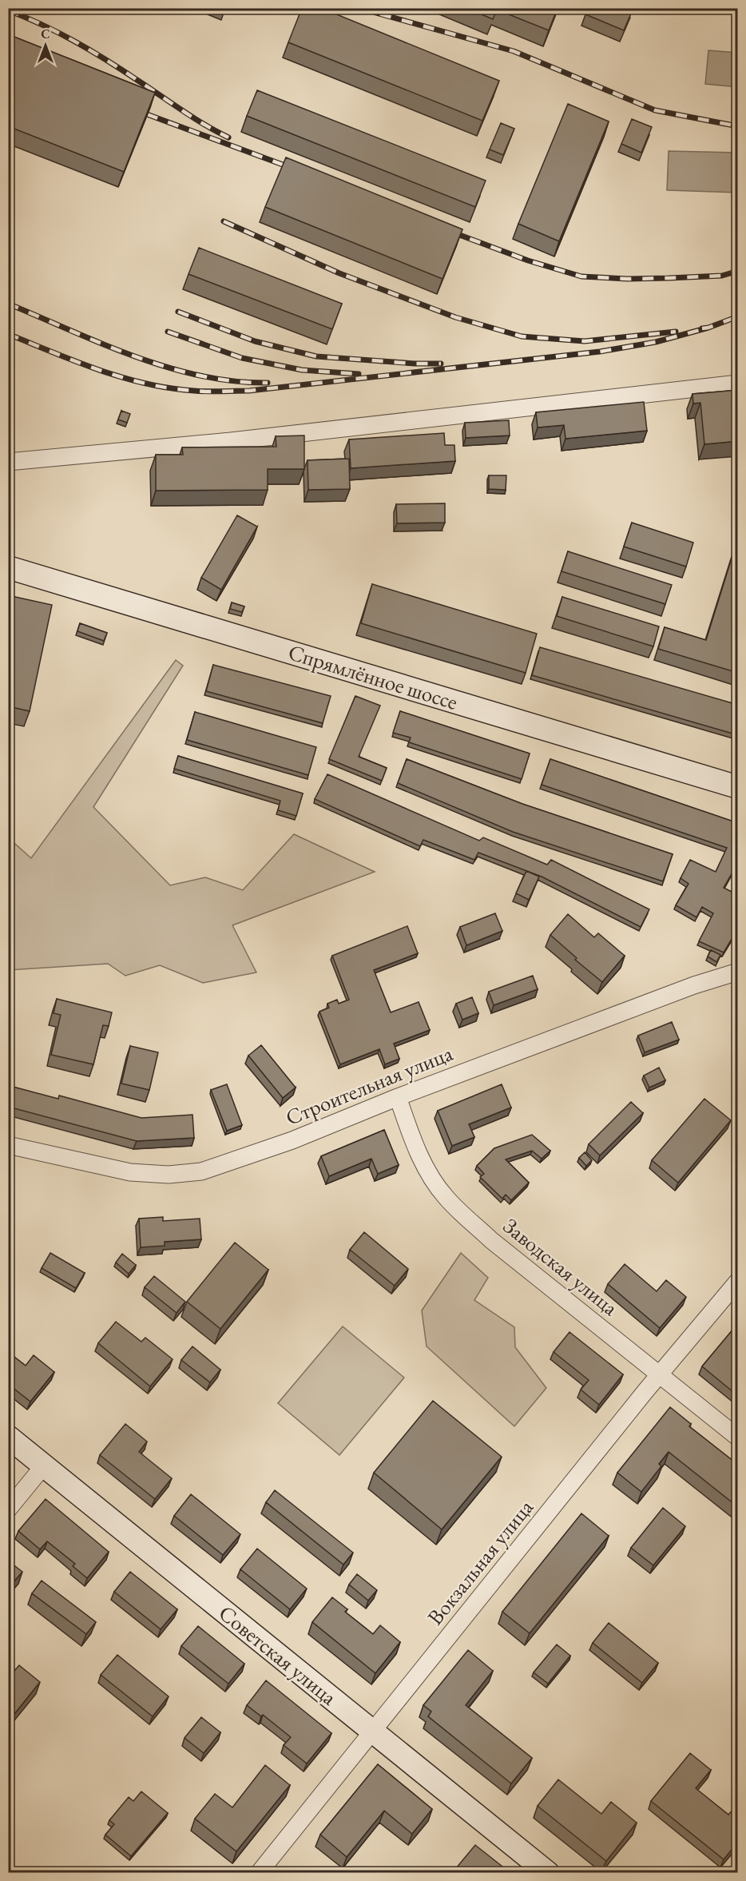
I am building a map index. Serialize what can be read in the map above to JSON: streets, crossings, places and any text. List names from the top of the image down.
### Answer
{
  "streets": {
    "main road": ["Спрямлённое шоссе", "Советская улица"],
    "street": ["Строительная улица", "Заводская улица", "Вокзальная улица"]
  },
  "crossings": [
    ["Строительная улица", "Заводская улица"],
    ["Заводская улица", "Вокзальная улица"],
    ["Вокзальная улица", "Советская улица"]
  ],
  "north": "top"
}
